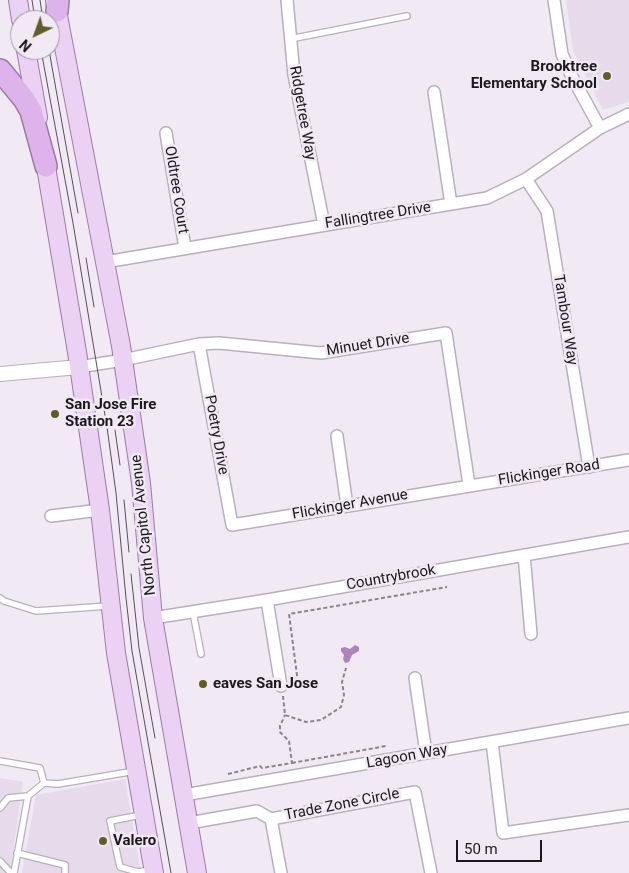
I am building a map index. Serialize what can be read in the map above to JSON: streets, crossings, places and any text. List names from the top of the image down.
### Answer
{
  "streets": {
    "main road": ["North Capitol Avenue"],
    "street": [
      "Ridgetree Way",
      "Oldtree Court",
      "Fallingtree Drive",
      "Tambour Way",
      "Minuet Drive",
      "Poetry Drive",
      "Flickinger Road",
      "Flickinger Avenue",
      "Countrybrook",
      "Lagoon Way",
      "Trade Zone Circle"
    ]
  },
  "crossings": [
    ["Ridgetree Way", "Fallingtree Drive"],
    ["Oldtree Court", "Fallingtree Drive"],
    ["Fallingtree Drive", "Tambour Way"],
    ["Fallingtree Drive", "North Capitol Avenue"],
    ["Tambour Way", "Flickinger Road"],
    ["Minuet Drive", "Poetry Drive"],
    ["Minuet Drive", "Flickinger Road"],
    ["Minuet Drive", "Flickinger Avenue"],
    ["Minuet Drive", "North Capitol Avenue"],
    ["Poetry Drive", "Flickinger Avenue"],
    ["Flickinger Road", "Flickinger Avenue"],
    ["North Capitol Avenue", "Countrybrook"],
    ["North Capitol Avenue", "Lagoon Way"]
  ],
  "places": [
    "Brooktree Elementary School",
    "San Jose Fire Station 23",
    "eaves San Jose",
    "Valero"
  ],
  "scale_bar": "50 m",
  "north": "bottom left"
}
